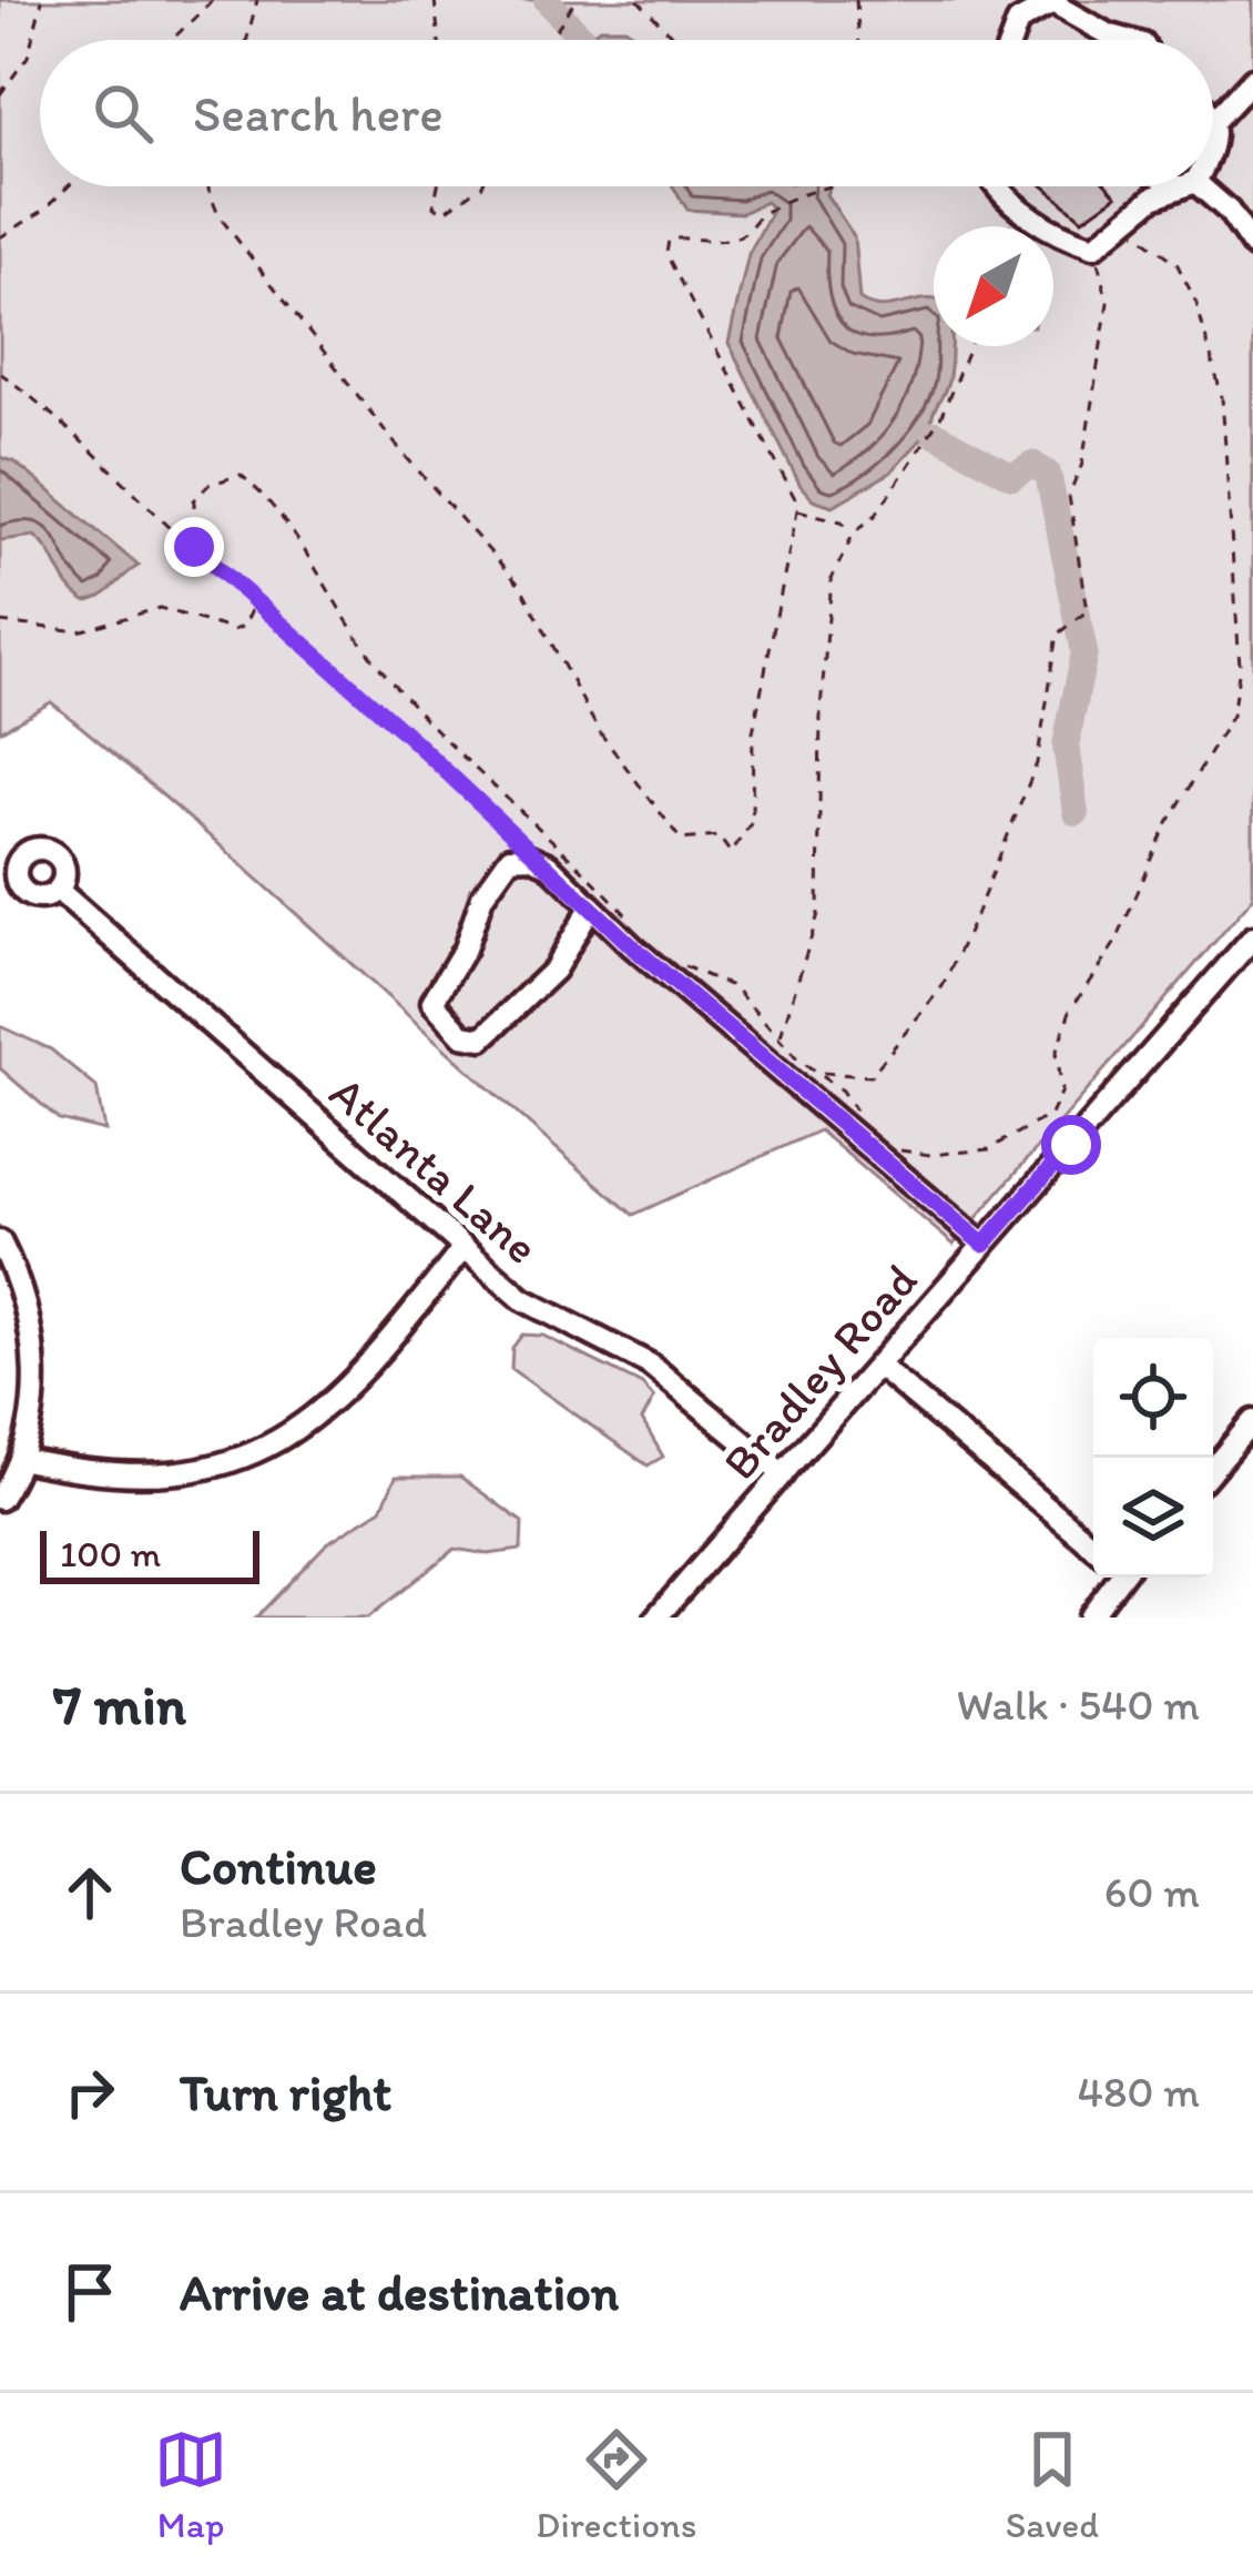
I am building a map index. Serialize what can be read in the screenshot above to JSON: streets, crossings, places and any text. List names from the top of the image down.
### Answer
{
  "streets": {
    "street": ["Atlanta Lane", "Bradley Road"]
  },
  "crossings": [
    ["Atlanta Lane", "Bradley Road"]
  ],
  "scale_bar": "100 m",
  "north": "bottom left",
  "page": {
    "search": "Search here",
    "scale": "100 m",
    "heading": ["7 min", "Walk · 540 m"],
    "list": [
      ["Continue", "Bradley Road", "60 m"],
      ["Turn right", "480 m"],
      "Arrive at destination"
    ],
    "nav": ["Map", "Directions", "Saved"]
  }
}
